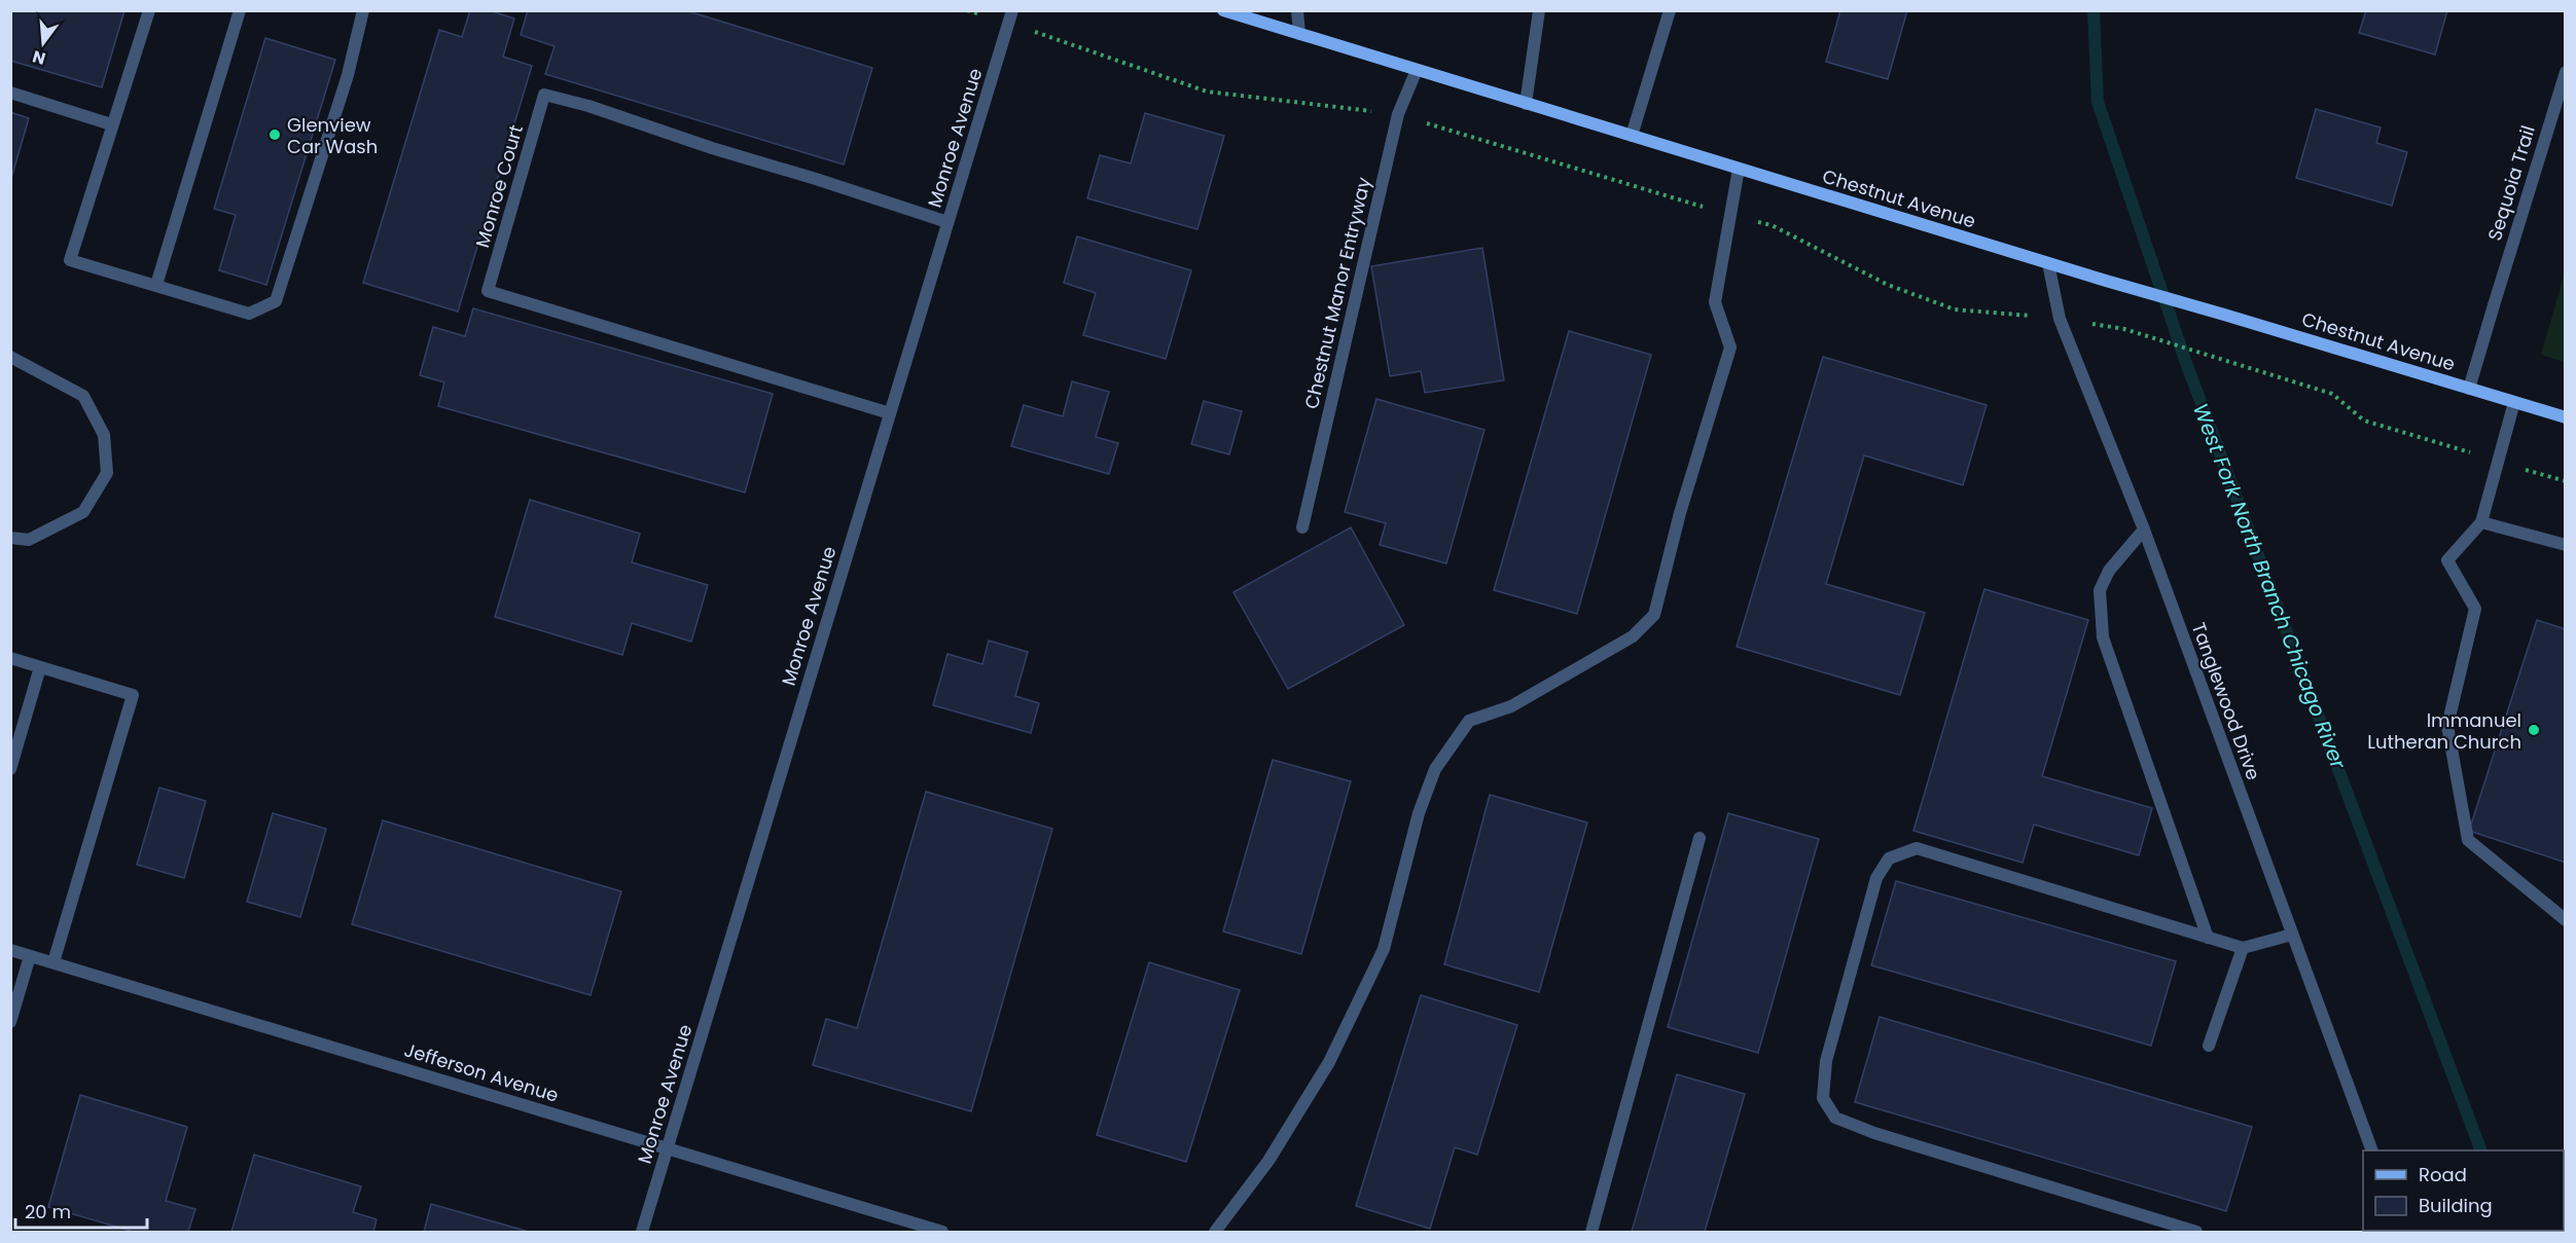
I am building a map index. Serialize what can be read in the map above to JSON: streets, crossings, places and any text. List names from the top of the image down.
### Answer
{
  "streets": {
    "street": [
      "Monroe Avenue",
      "Sequoia Trail",
      "Monroe Court",
      "Chestnut Avenue",
      "Chestnut Manor Entryway",
      "Tanglewood Drive",
      "Jefferson Avenue"
    ]
  },
  "crossings": [
    ["Monroe Avenue", "Monroe Court"],
    ["Monroe Avenue", "Jefferson Avenue"],
    ["Sequoia Trail", "Chestnut Avenue"],
    ["Chestnut Avenue", "Chestnut Manor Entryway"],
    ["Chestnut Avenue", "Tanglewood Drive"]
  ],
  "water": ["West Fork North Branch Chicago River"],
  "places": ["Glenview Car Wash", "Immanuel Lutheran Church"],
  "legend": ["Road", "Building"],
  "scale_bar": "20 m",
  "north": "bottom"
}
